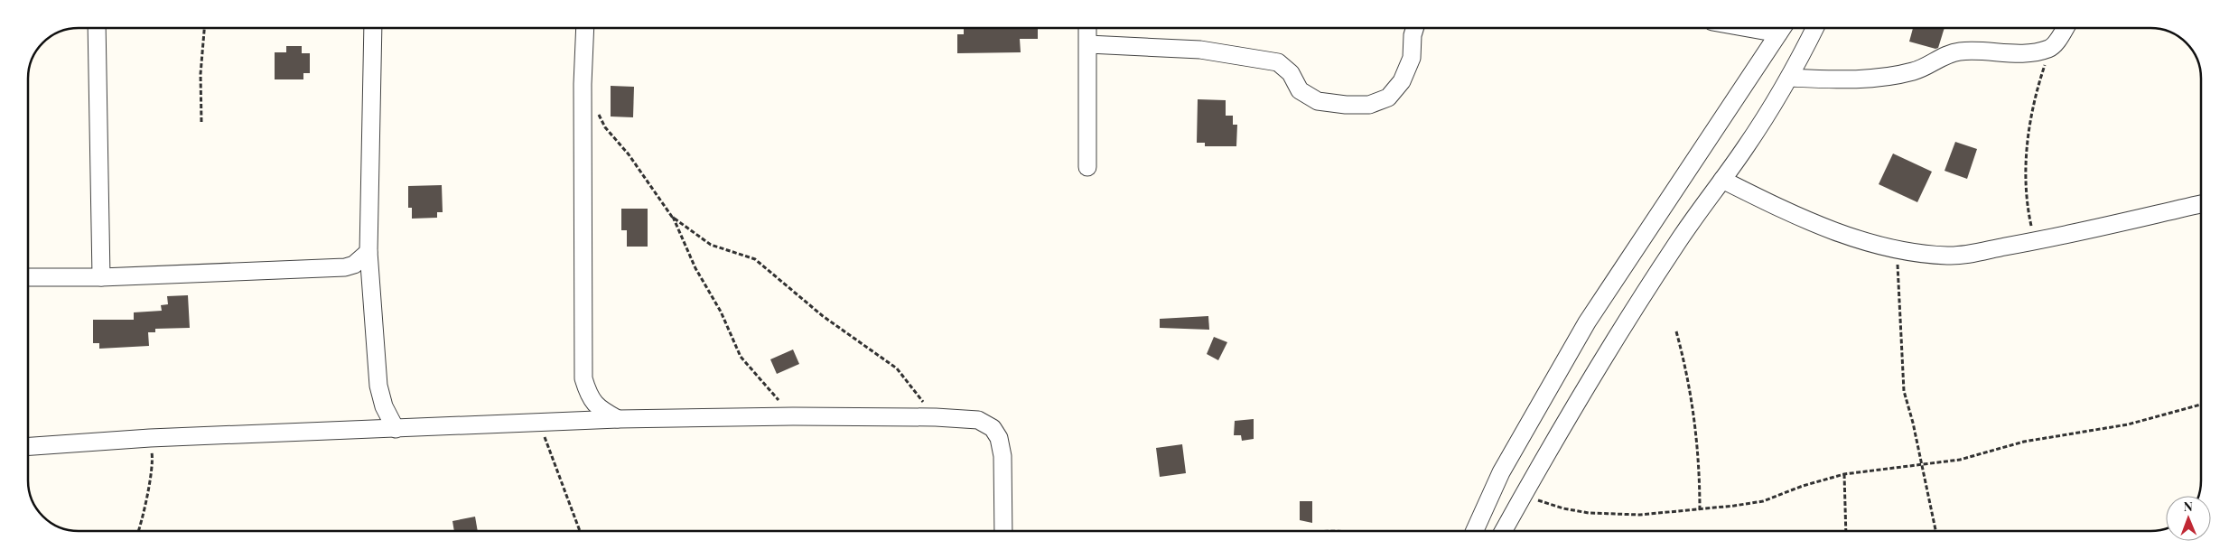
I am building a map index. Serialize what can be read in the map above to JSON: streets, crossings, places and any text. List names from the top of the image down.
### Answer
{
  "north": "top"
}
